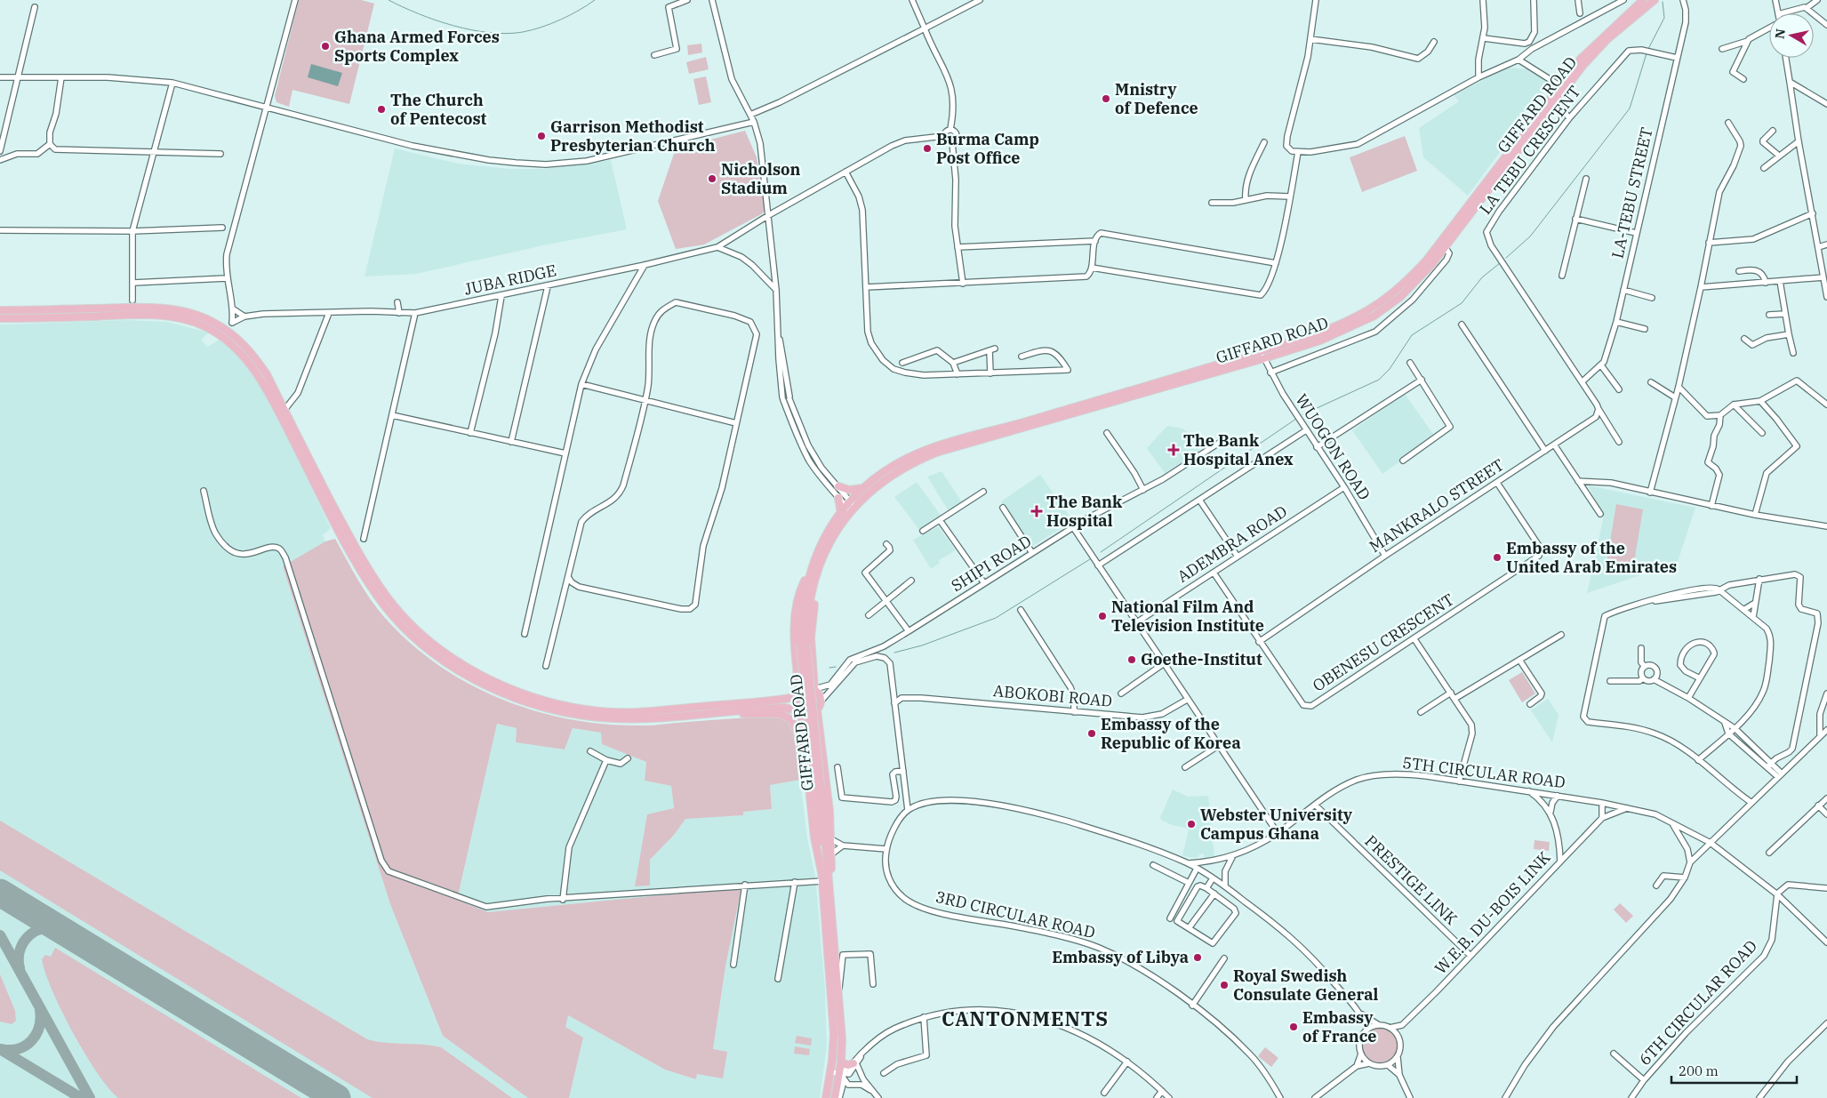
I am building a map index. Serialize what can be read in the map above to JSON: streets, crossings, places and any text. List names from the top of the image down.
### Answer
{
  "streets": {
    "main road": ["GIFFARD ROAD"],
    "street": [
      "LA TEBU CRESCENT",
      "LA-TEBU STREET",
      "JUBA RIDGE",
      "WUOGON ROAD",
      "MANKRALO STREET",
      "ADEMBRA ROAD",
      "SHIPI ROAD",
      "OBENESU CRESCENT",
      "ABOKOBI ROAD",
      "5TH CIRCULAR ROAD",
      "PRESTIGE LINK",
      "W.E.B. DU-BOIS LINK",
      "3RD CIRCULAR ROAD",
      "6TH CIRCULAR ROAD"
    ]
  },
  "crossings": [
    ["GIFFARD ROAD", "WUOGON ROAD"],
    ["GIFFARD ROAD", "SHIPI ROAD"],
    ["LA TEBU CRESCENT", "LA-TEBU STREET"],
    ["WUOGON ROAD", "MANKRALO STREET"],
    ["WUOGON ROAD", "ADEMBRA ROAD"],
    ["MANKRALO STREET", "OBENESU CRESCENT"],
    ["ADEMBRA ROAD", "OBENESU CRESCENT"],
    ["5TH CIRCULAR ROAD", "PRESTIGE LINK"],
    ["5TH CIRCULAR ROAD", "W.E.B. DU-BOIS LINK"],
    ["5TH CIRCULAR ROAD", "6TH CIRCULAR ROAD"],
    ["PRESTIGE LINK", "W.E.B. DU-BOIS LINK"]
  ],
  "districts": ["CANTONMENTS"],
  "places": {
    "other": [
      "Ghana Armed Forces Sports Complex",
      "Mnistry of Defence",
      "The Church of Pentecost",
      "Garrison Methodist Presbyterian Church",
      "Burma Camp Post Office",
      "Nicholson Stadium",
      "Embassy of the United Arab Emirates",
      "National Film And Television Institute",
      "Goethe-Institut",
      "Embassy of the Republic of Korea",
      "Webster University Campus Ghana",
      "Embassy of Libya",
      "Royal Swedish Consulate General",
      "Embassy of France"
    ],
    "health": ["The Bank Hospital Anex", "The Bank Hospital"]
  },
  "scale_bar": "200 m",
  "north": "left"
}
